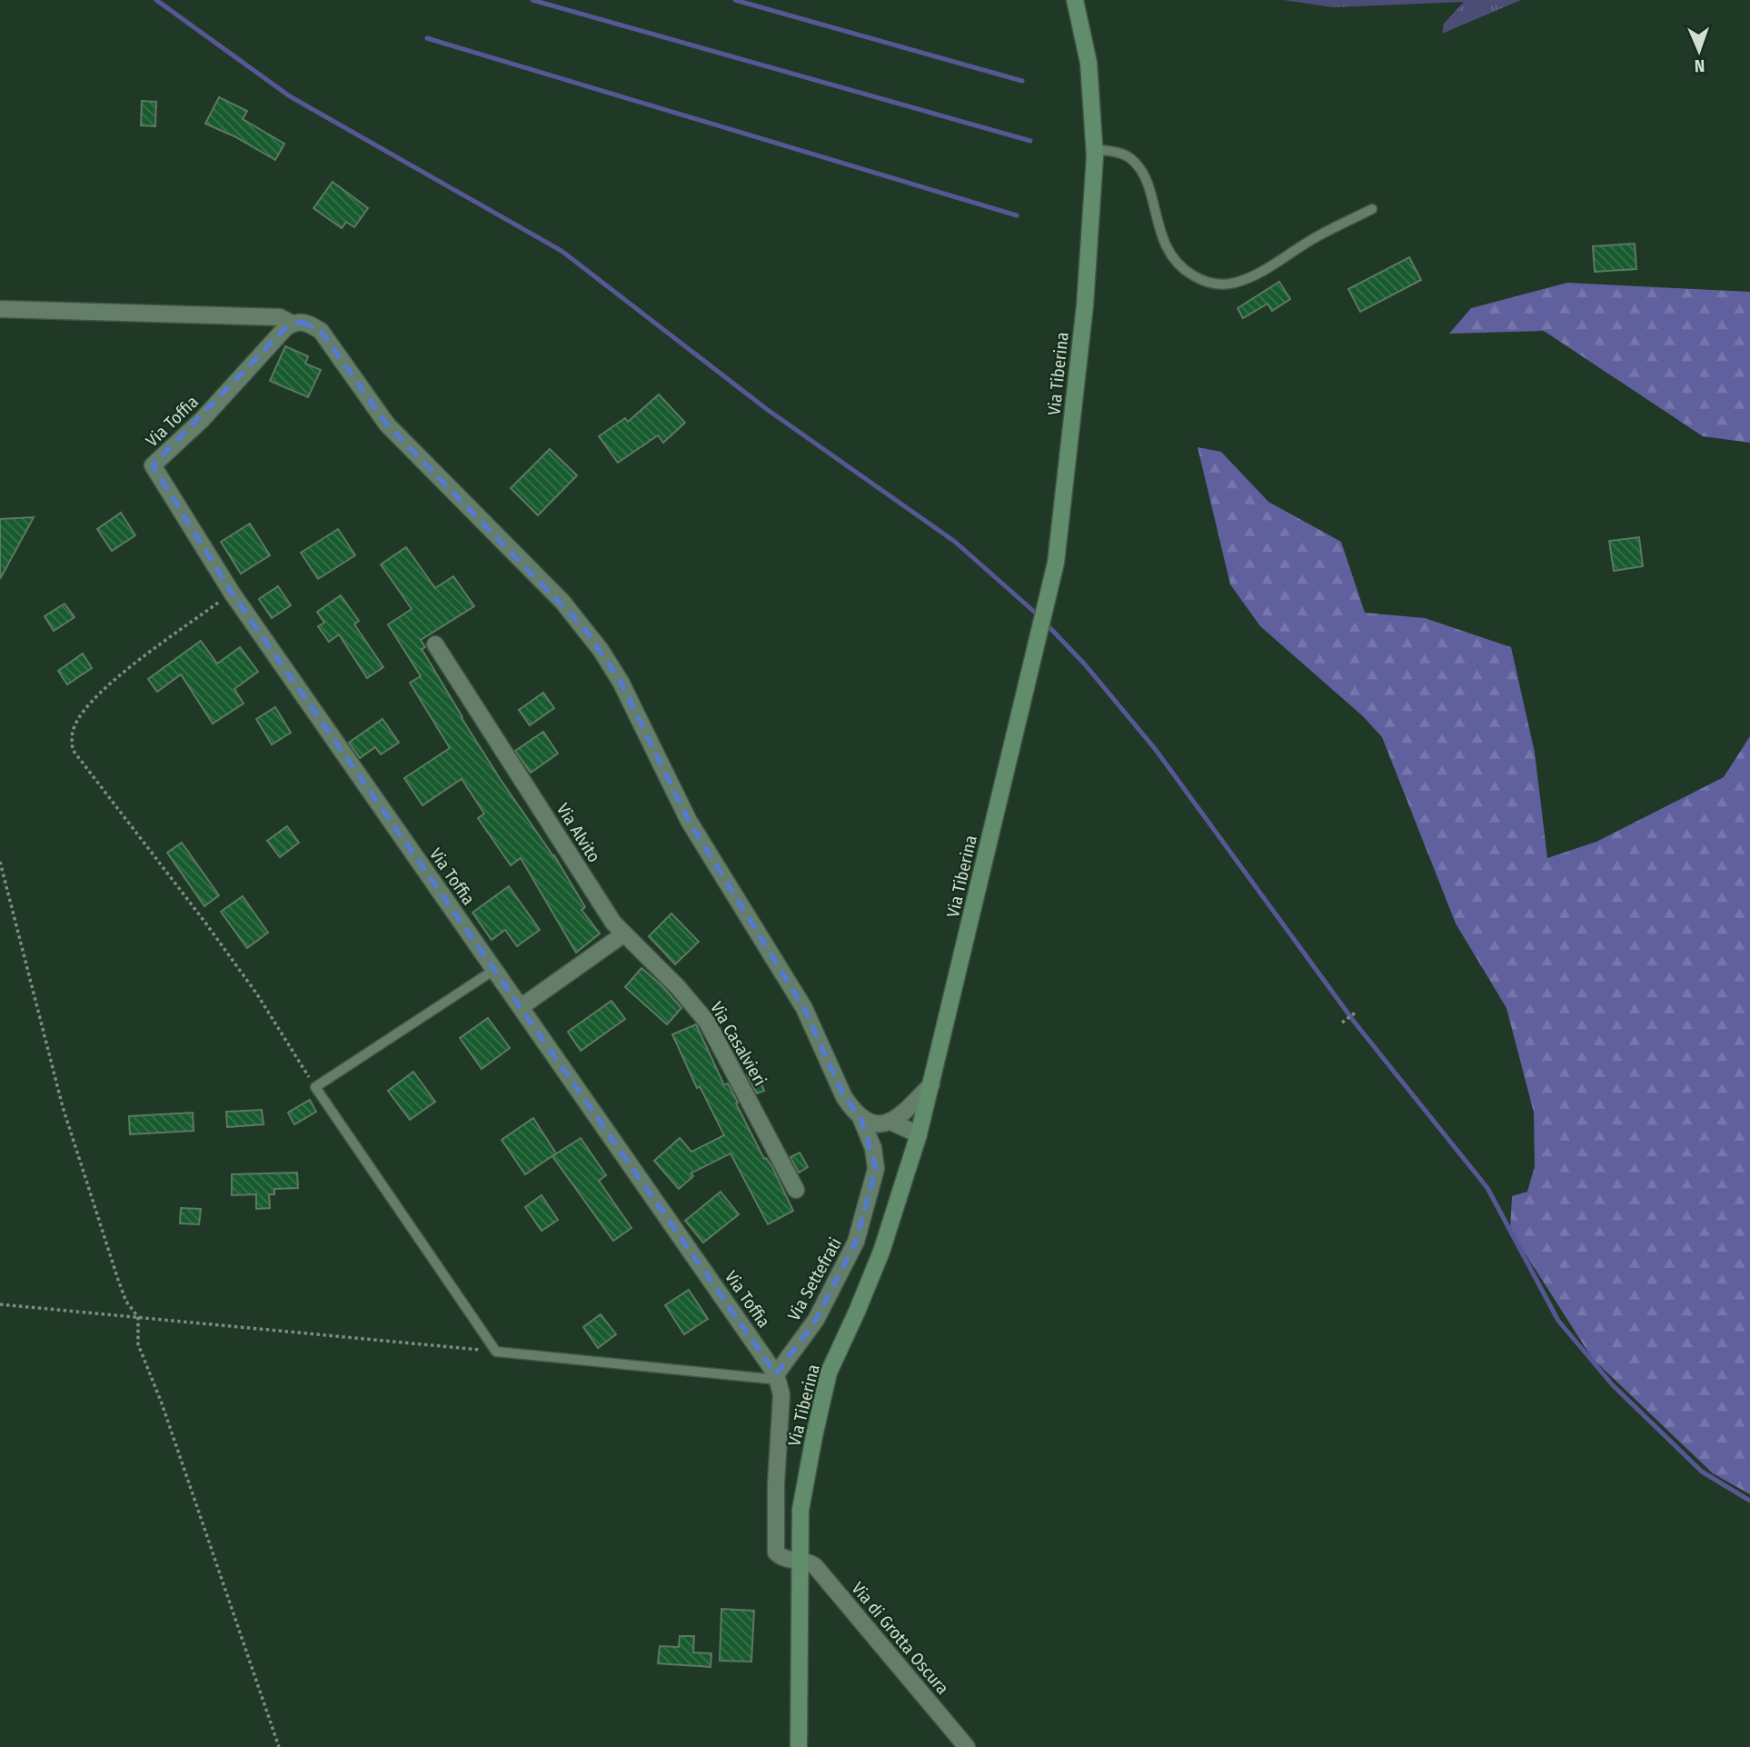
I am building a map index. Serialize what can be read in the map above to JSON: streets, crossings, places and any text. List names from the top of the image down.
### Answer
{
  "streets": {
    "main road": ["Via Tiberina"],
    "street": [
      "Via Toffia",
      "Via Alvito",
      "Via Casalvieri",
      "Via Settefrati",
      "Via di Grotta Oscura"
    ]
  },
  "crossings": [
    ["Via Tiberina", "Via di Grotta Oscura"],
    ["Via Toffia", "Via Settefrati"],
    ["Via Alvito", "Via Casalvieri"]
  ],
  "north": "bottom"
}
